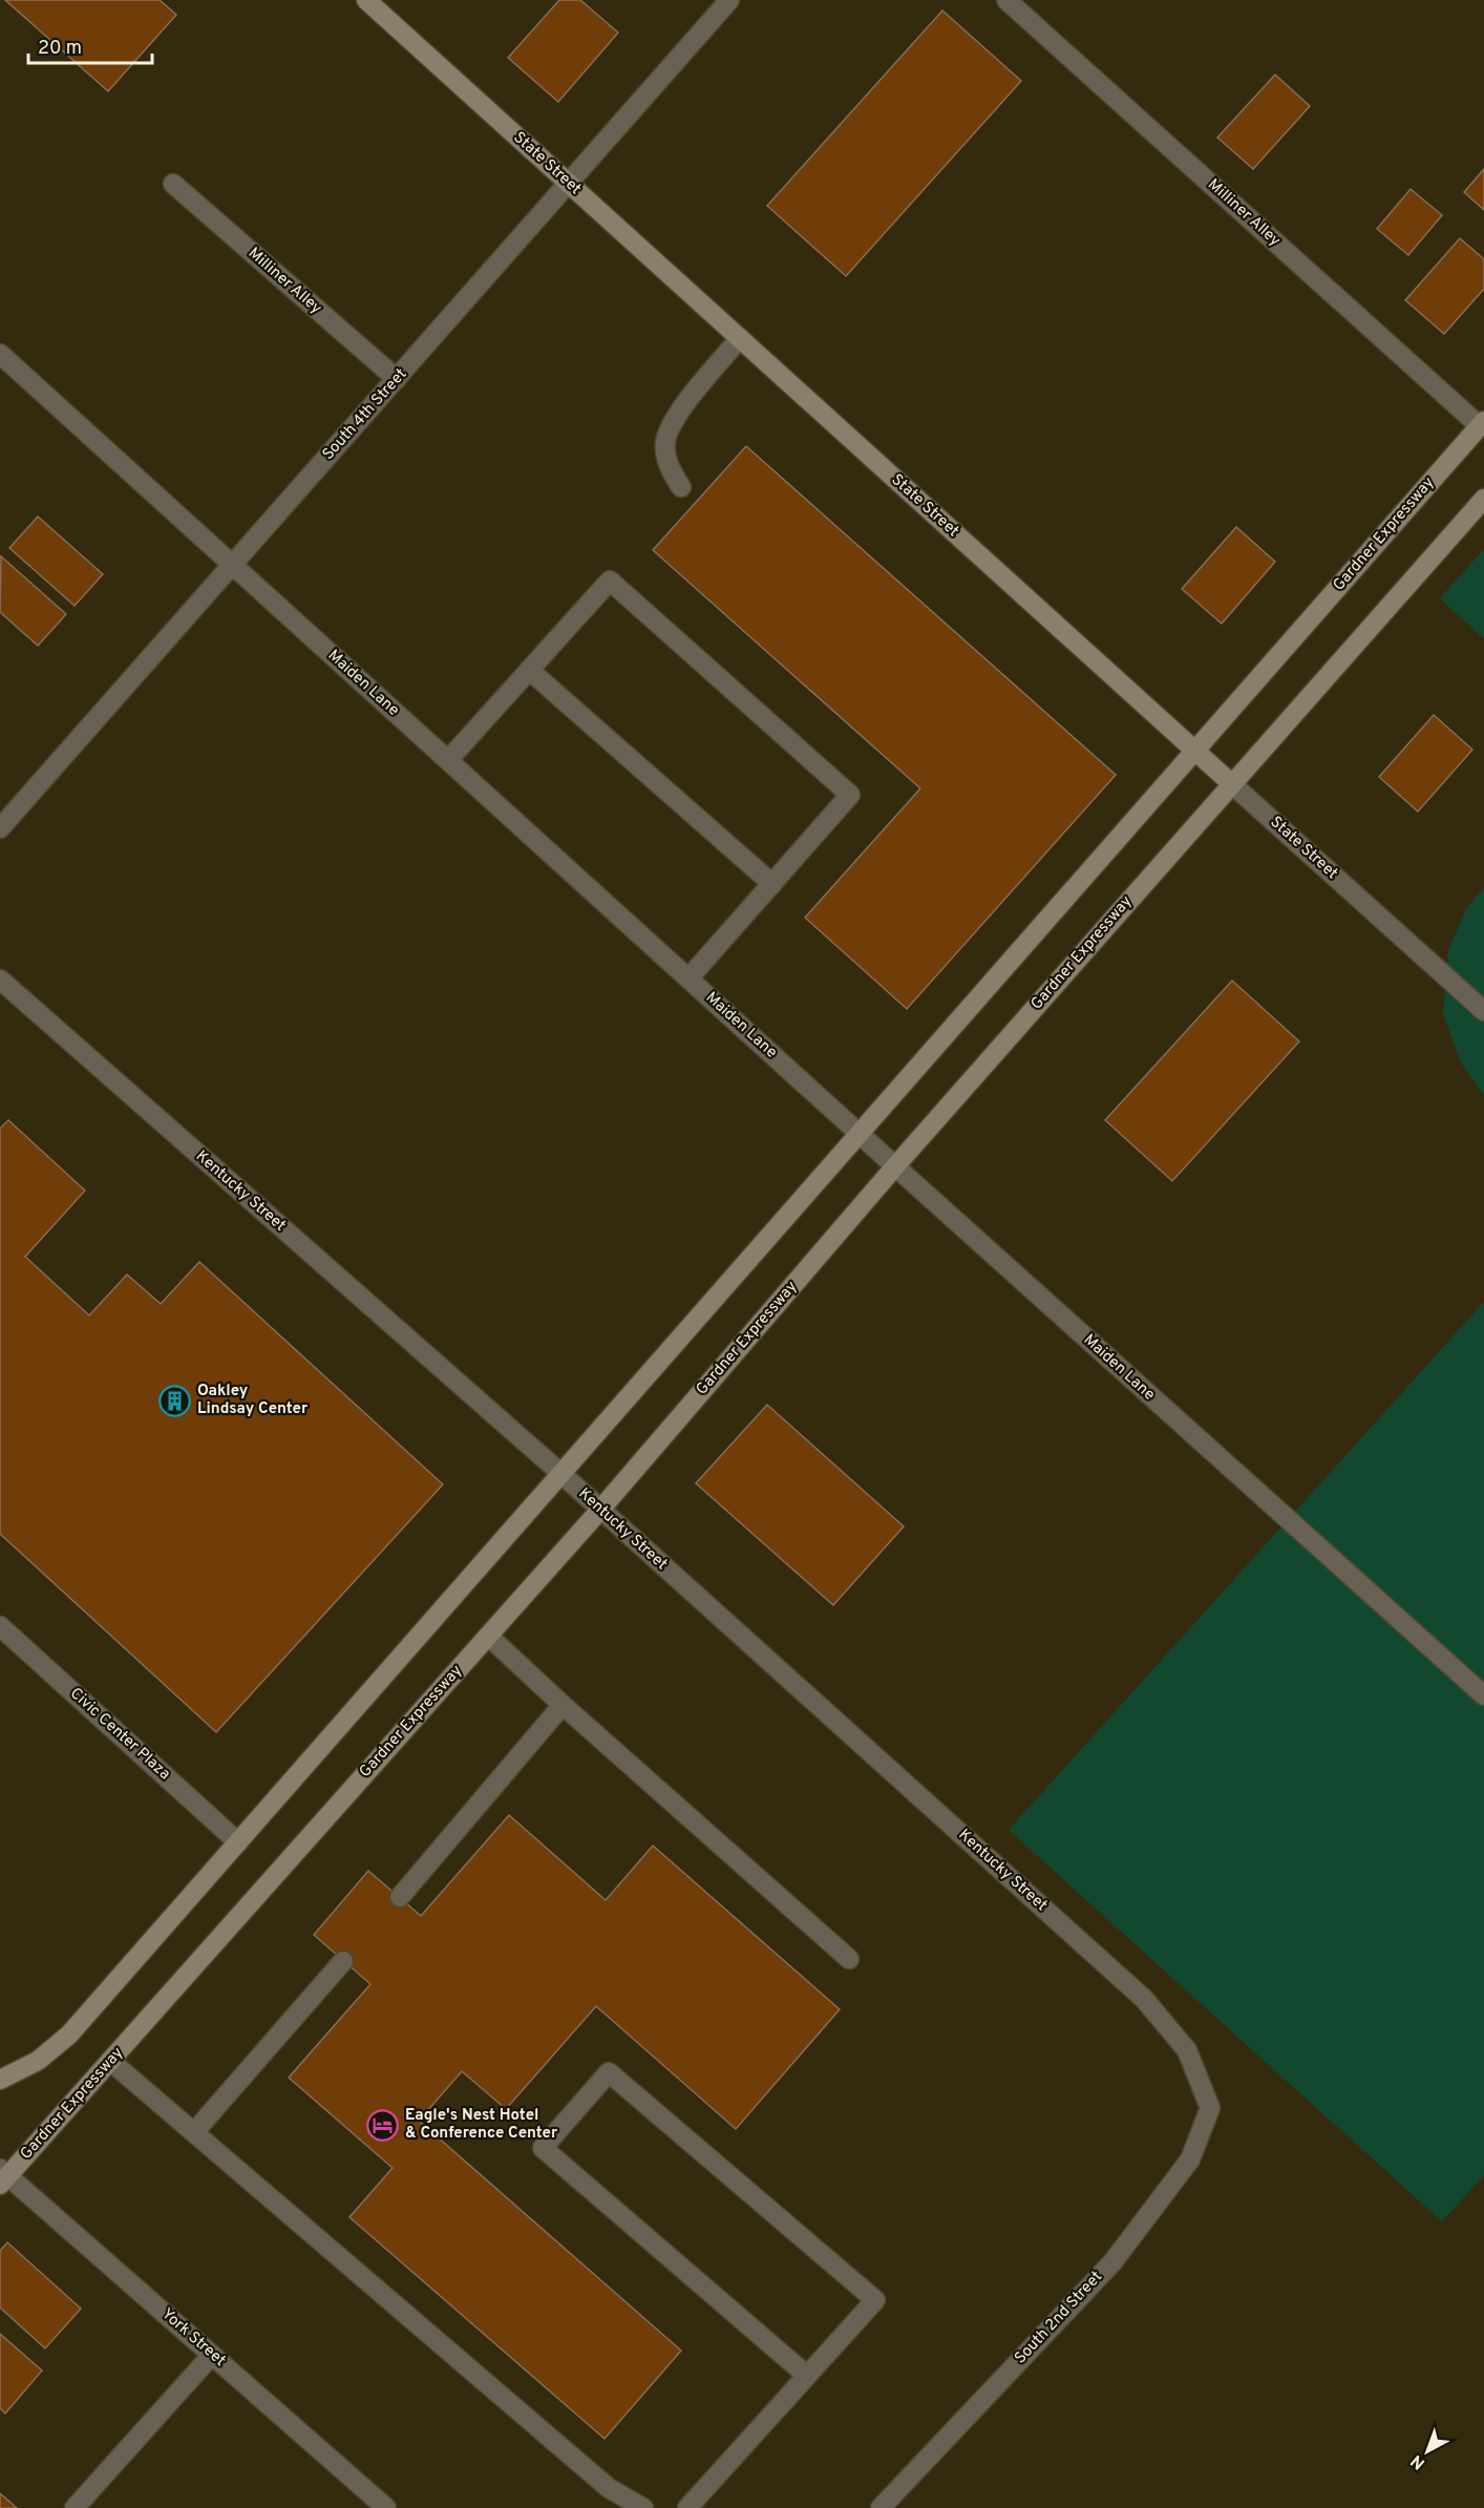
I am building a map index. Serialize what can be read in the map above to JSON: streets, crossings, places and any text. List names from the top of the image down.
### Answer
{
  "streets": {
    "main road": ["State Street", "Gardner Expressway"],
    "street": [
      "Milliner Alley",
      "South 4th Street",
      "Maiden Lane",
      "Kentucky Street",
      "Civic Center Plaza",
      "South 2nd Street",
      "York Street"
    ]
  },
  "crossings": [
    ["State Street", "South 4th Street"],
    ["State Street", "Gardner Expressway"],
    ["Milliner Alley", "South 4th Street"],
    ["Milliner Alley", "Gardner Expressway"],
    ["South 4th Street", "Maiden Lane"],
    ["Gardner Expressway", "Maiden Lane"],
    ["Gardner Expressway", "Kentucky Street"],
    ["Gardner Expressway", "Civic Center Plaza"],
    ["Gardner Expressway", "York Street"],
    ["Kentucky Street", "South 2nd Street"]
  ],
  "places": {
    "building": ["Oakley Lindsay Center"],
    "hotel": ["Eagle's Nest Hotel & Conference Center"]
  },
  "scale_bar": "20 m",
  "north": "bottom left"
}
